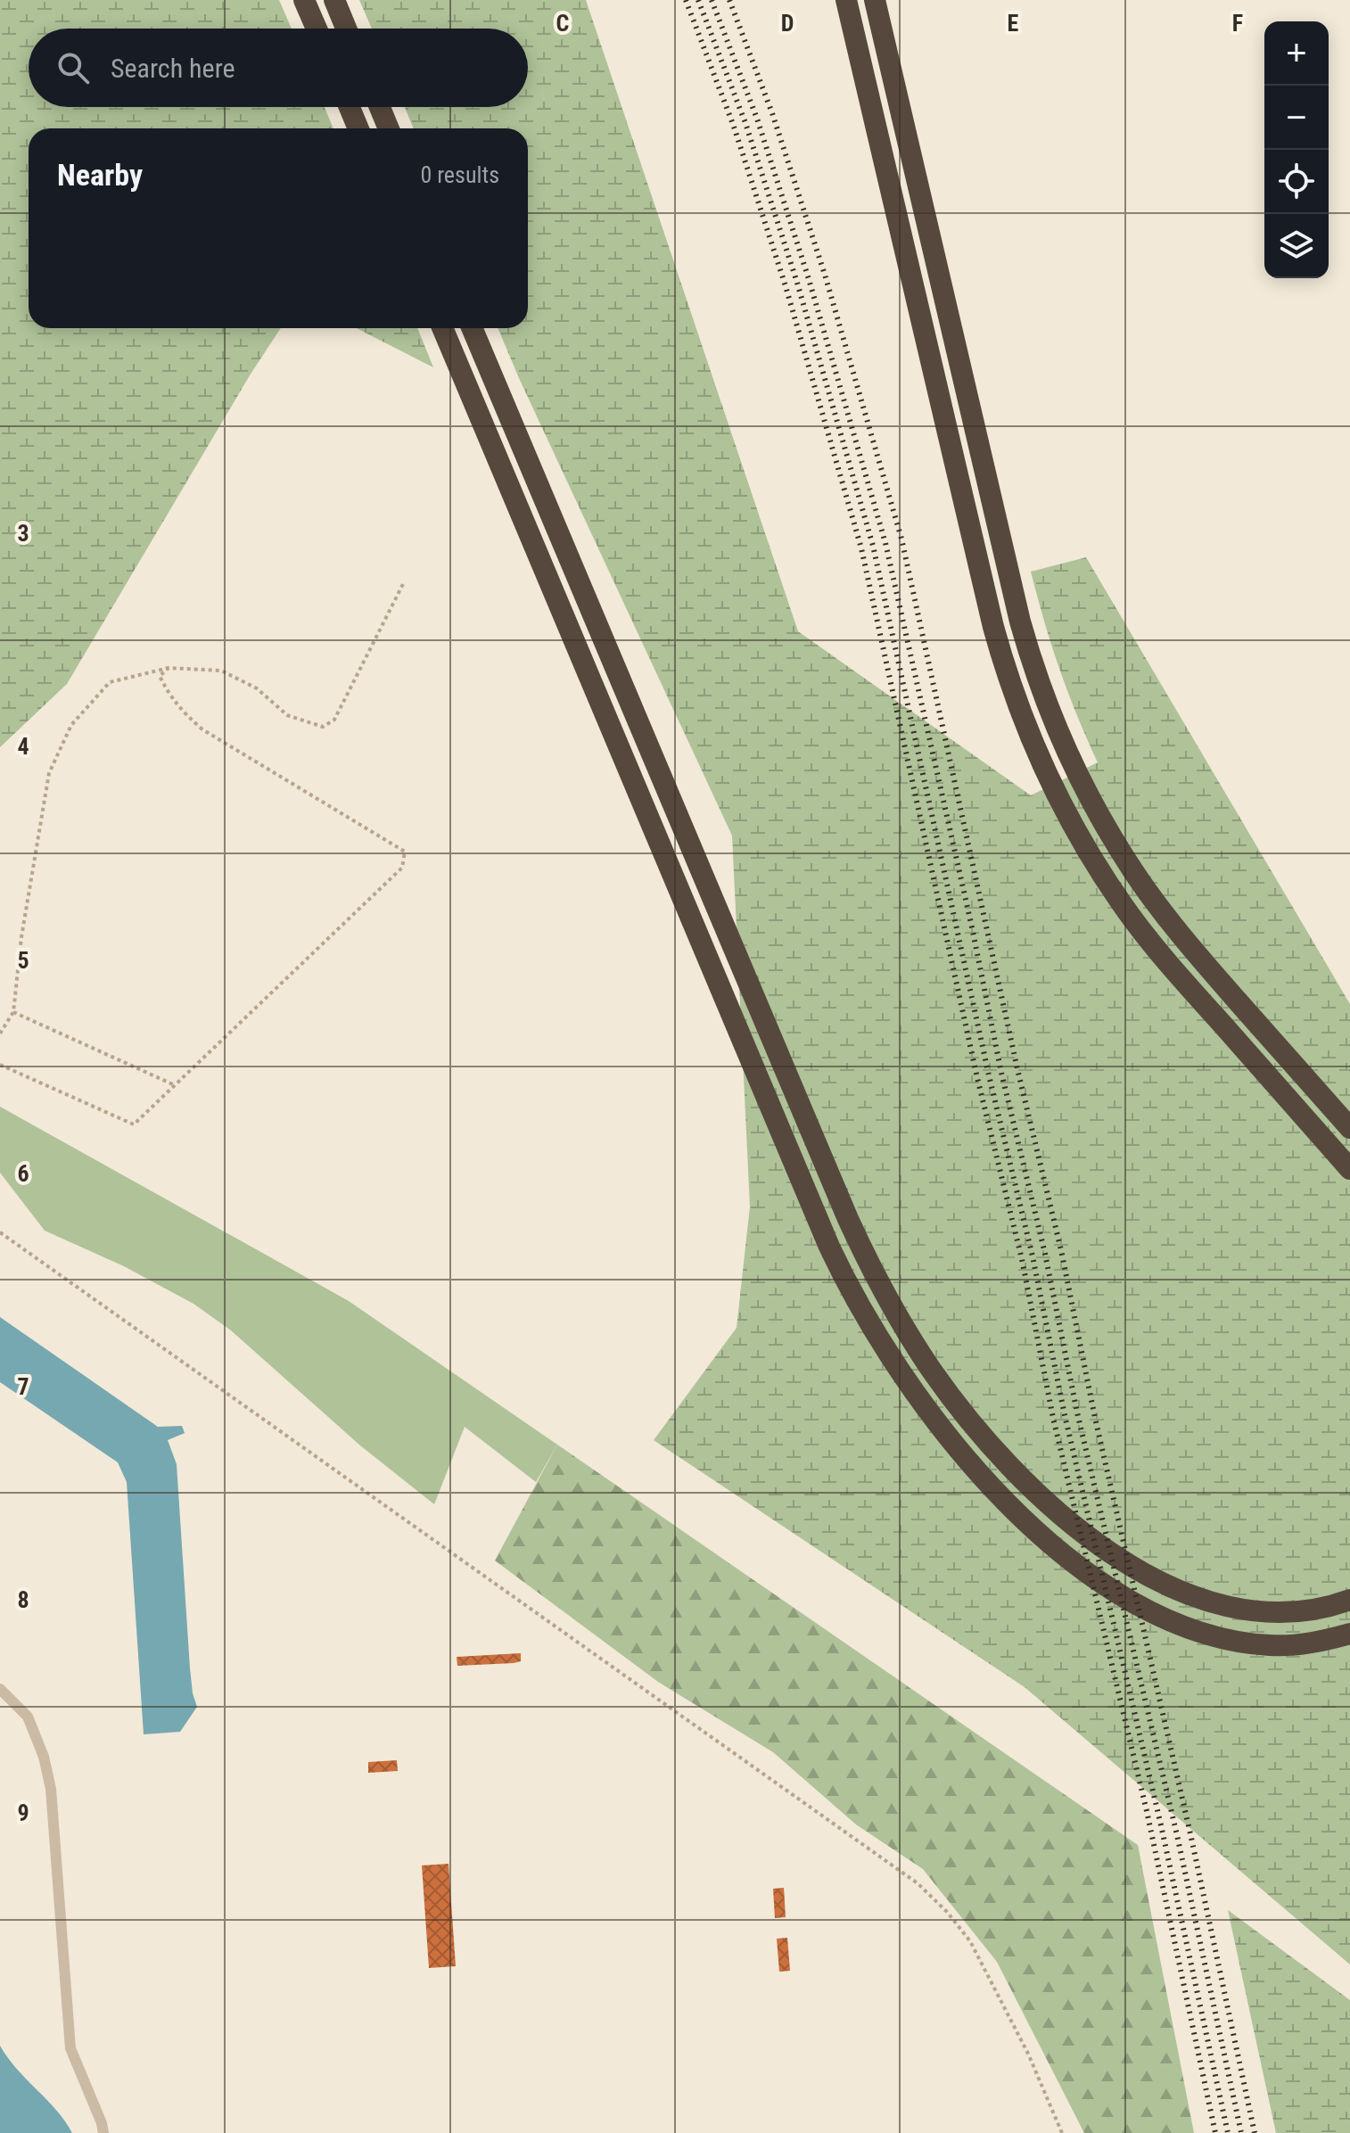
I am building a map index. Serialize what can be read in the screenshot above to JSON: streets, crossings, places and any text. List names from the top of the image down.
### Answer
{
  "page": {
    "map_buttons": ["+", "−"],
    "search": "Search here",
    "heading": ["Nearby", "0 results"]
  },
  "grid": {
    "columns": [
      "C",
      "D",
      "E",
      "F"
    ],
    "rows": [
      "3",
      "4",
      "5",
      "6",
      "7",
      "8",
      "9"
    ]
  }
}
